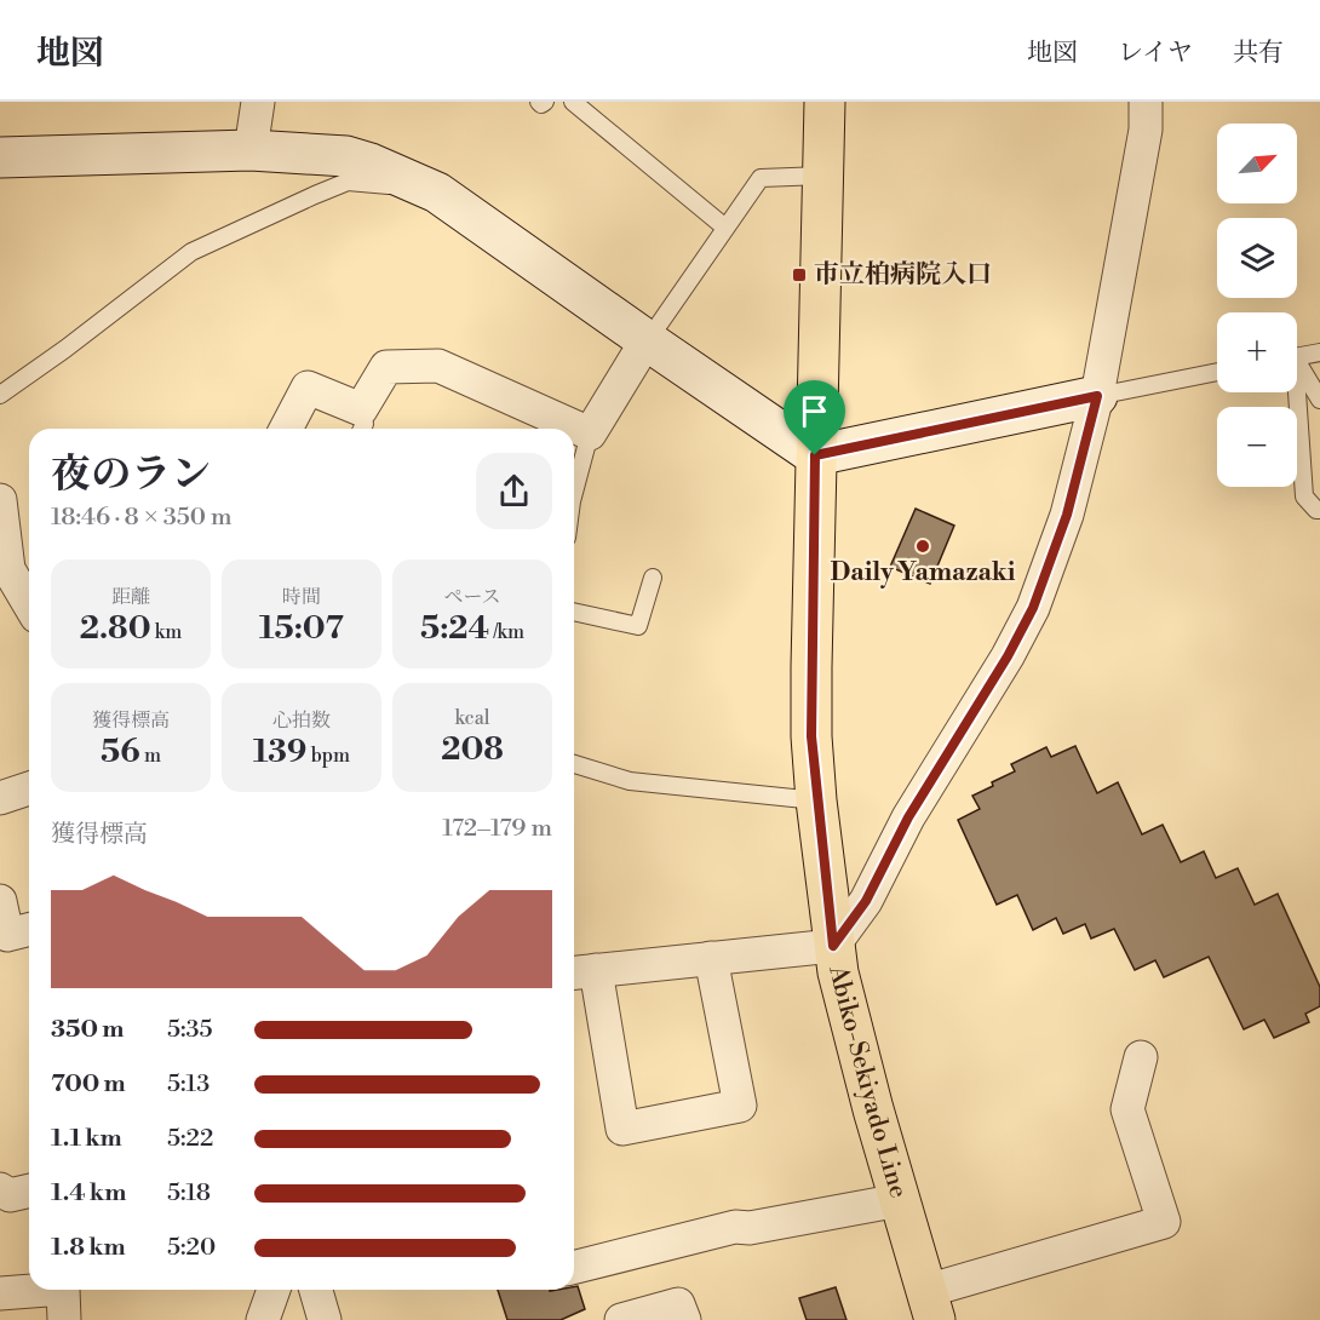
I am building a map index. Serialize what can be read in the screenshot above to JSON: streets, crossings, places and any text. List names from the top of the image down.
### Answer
{
  "streets": {
    "main road": ["Abiko-Sekiyado Line"]
  },
  "places": {
    "transit": ["市立柏病院入口"],
    "other": ["Daily Yamazaki"]
  },
  "north": "top right",
  "page": {
    "header": "地図",
    "nav": ["地図", "レイヤ", "共有"],
    "map_buttons": ["+", "−"],
    "heading": ["夜のラン", "18:46 · 8 × 350 m"],
    "stats": [
      ["距離", "2.80 km"],
      ["時間", "15:07"],
      ["ペース", "5:24 /km"],
      ["獲得標高", "56 m"],
      ["心拍数", "139 bpm"],
      ["kcal", "208"]
    ],
    "chart": ["獲得標高", "172–179 m"],
    "list": [
      {
        "name": "350 m",
        "note": "5:35"
      },
      {
        "name": "700 m",
        "note": "5:13"
      },
      {
        "name": "1.1 km",
        "note": "5:22"
      },
      {
        "name": "1.4 km",
        "note": "5:18"
      },
      {
        "name": "1.8 km",
        "note": "5:20"
      }
    ]
  }
}
